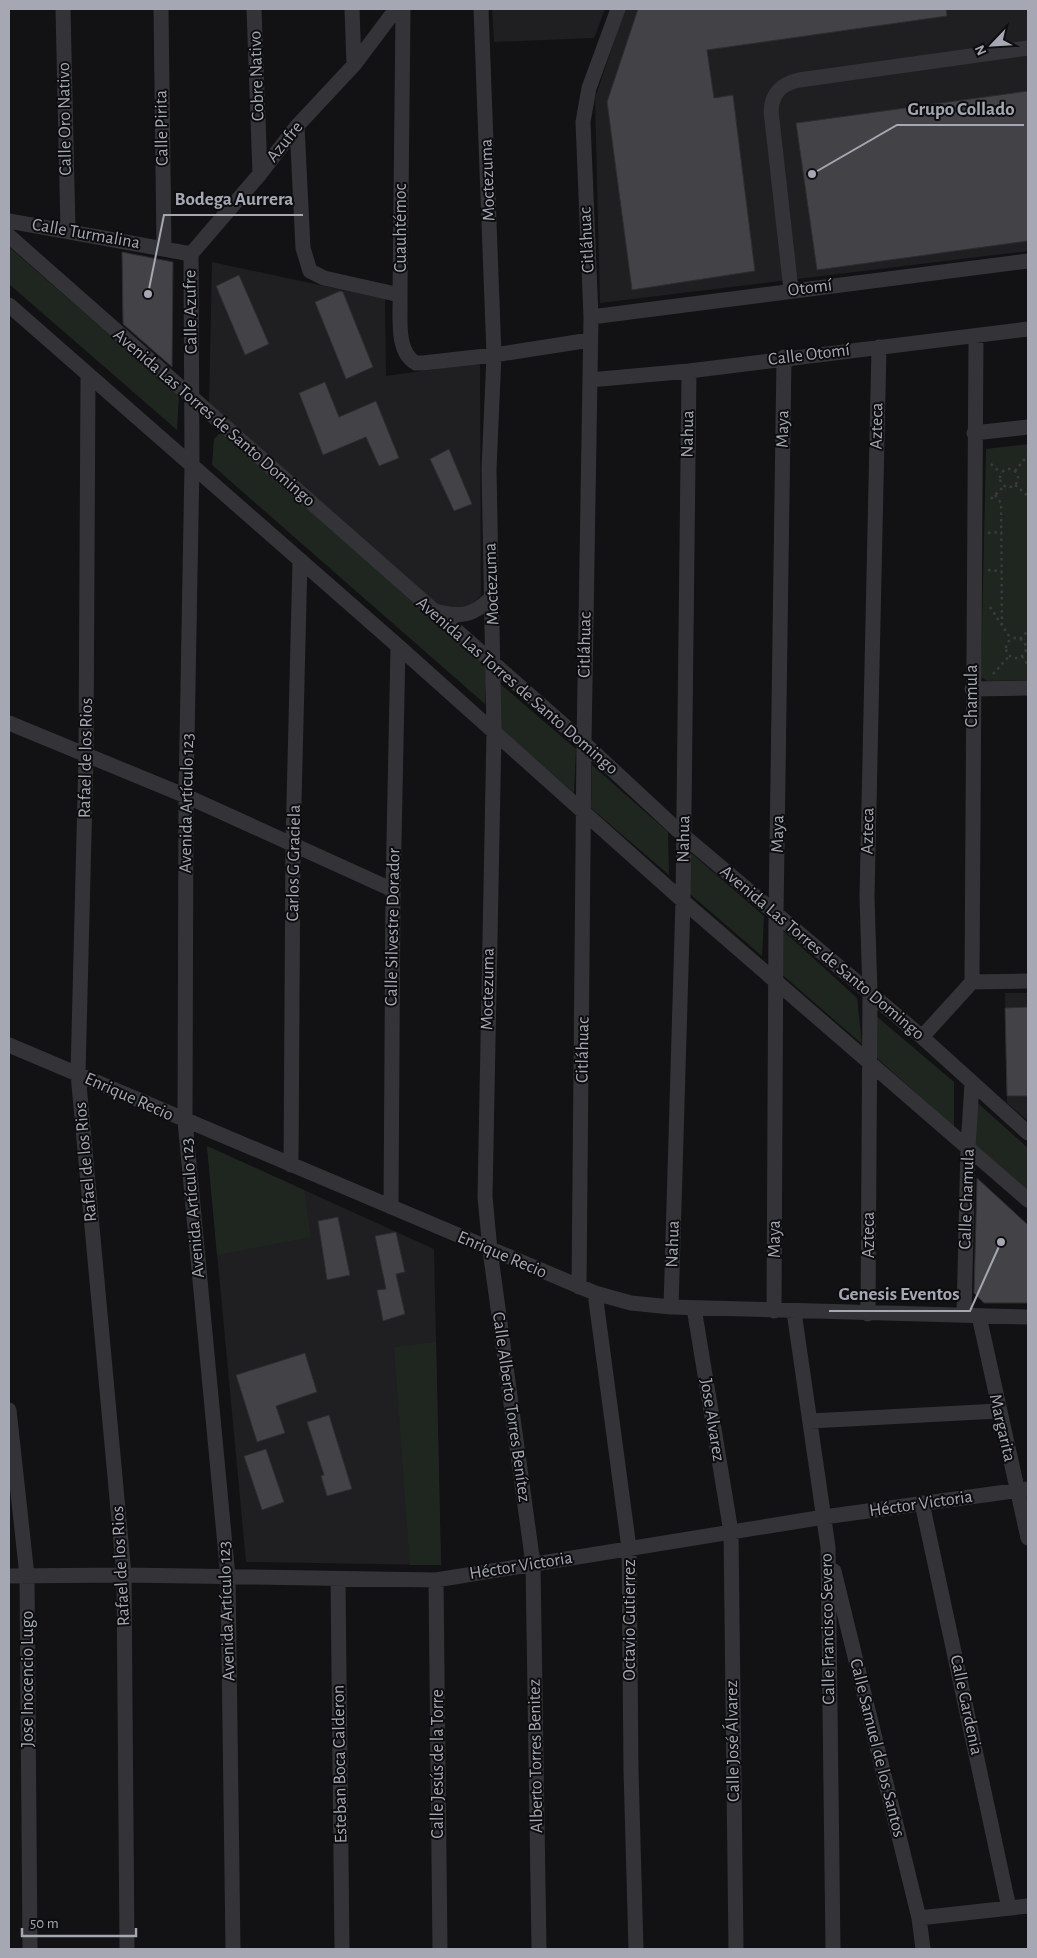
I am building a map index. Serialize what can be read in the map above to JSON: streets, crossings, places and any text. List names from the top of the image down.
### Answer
{
  "streets": {
    "street": [
      "Cobre Nativo",
      "Calle Oro Nativo",
      "Calle Pirita",
      "Azufre",
      "Moctezuma",
      "Cuauhtémoc",
      "Calle Turmalina",
      "Citláhuac",
      "Otomí",
      "Calle Azufre",
      "Calle Otomí",
      "Avenida Las Torres de Santo Domingo",
      "Azteca",
      "Maya",
      "Nahua",
      "Chamula",
      "Rafael de los Rios",
      "Avenida Artículo 123",
      "Carlos G Graciela",
      "Calle Silvestre Dorador",
      "Enrique Recio",
      "Calle Chamula",
      "Calle Alberto Torres Benítez",
      "Jose Alvarez",
      "Margarita",
      "Héctor Victoria",
      "Octavio Gutierrez",
      "Calle Francisco Severo",
      "Jose Inocencio Lugo",
      "Calle Gardenia",
      "Calle José Álvarez",
      "Calle Samuel de los Santos",
      "Alberto Torres Benitez",
      "Esteban Boca Calderon",
      "Calle Jesús de la Torre"
    ]
  },
  "crossings": [
    ["Cobre Nativo", "Azufre"],
    ["Calle Oro Nativo", "Calle Turmalina"],
    ["Calle Pirita", "Calle Turmalina"],
    ["Azufre", "Calle Azufre"],
    ["Moctezuma", "Cuauhtémoc"],
    ["Moctezuma", "Avenida Las Torres de Santo Domingo"],
    ["Moctezuma", "Enrique Recio"],
    ["Moctezuma", "Calle Alberto Torres Benítez"],
    ["Citláhuac", "Otomí"],
    ["Citláhuac", "Calle Otomí"],
    ["Citláhuac", "Avenida Las Torres de Santo Domingo"],
    ["Citláhuac", "Enrique Recio"],
    ["Calle Azufre", "Avenida Las Torres de Santo Domingo"],
    ["Calle Azufre", "Avenida Artículo 123"],
    ["Calle Otomí", "Azteca"],
    ["Calle Otomí", "Maya"],
    ["Calle Otomí", "Nahua"],
    ["Calle Otomí", "Chamula"],
    ["Avenida Las Torres de Santo Domingo", "Azteca"],
    ["Avenida Las Torres de Santo Domingo", "Maya"],
    ["Avenida Las Torres de Santo Domingo", "Nahua"],
    ["Avenida Las Torres de Santo Domingo", "Calle Chamula"],
    ["Azteca", "Enrique Recio"],
    ["Maya", "Enrique Recio"],
    ["Nahua", "Enrique Recio"],
    ["Rafael de los Rios", "Enrique Recio"],
    ["Rafael de los Rios", "Héctor Victoria"],
    ["Avenida Artículo 123", "Enrique Recio"],
    ["Avenida Artículo 123", "Héctor Victoria"],
    ["Carlos G Graciela", "Enrique Recio"],
    ["Calle Silvestre Dorador", "Enrique Recio"],
    ["Enrique Recio", "Calle Chamula"],
    ["Enrique Recio", "Calle Alberto Torres Benítez"],
    ["Enrique Recio", "Jose Alvarez"],
    ["Enrique Recio", "Margarita"],
    ["Enrique Recio", "Octavio Gutierrez"],
    ["Enrique Recio", "Calle Francisco Severo"],
    ["Calle Chamula", "Margarita"],
    ["Calle Alberto Torres Benítez", "Héctor Victoria"],
    ["Calle Alberto Torres Benítez", "Alberto Torres Benitez"],
    ["Jose Alvarez", "Héctor Victoria"],
    ["Jose Alvarez", "Calle José Álvarez"],
    ["Margarita", "Héctor Victoria"],
    ["Héctor Victoria", "Octavio Gutierrez"],
    ["Héctor Victoria", "Calle Francisco Severo"],
    ["Héctor Victoria", "Jose Inocencio Lugo"],
    ["Héctor Victoria", "Calle Gardenia"],
    ["Héctor Victoria", "Calle José Álvarez"],
    ["Héctor Victoria", "Alberto Torres Benitez"],
    ["Héctor Victoria", "Esteban Boca Calderon"],
    ["Héctor Victoria", "Calle Jesús de la Torre"],
    ["Calle Francisco Severo", "Calle Samuel de los Santos"]
  ],
  "places": ["Grupo Collado", "Bodega Aurrera", "Genesis Eventos"],
  "scale_bar": "50 m",
  "north": "bottom left"
}
